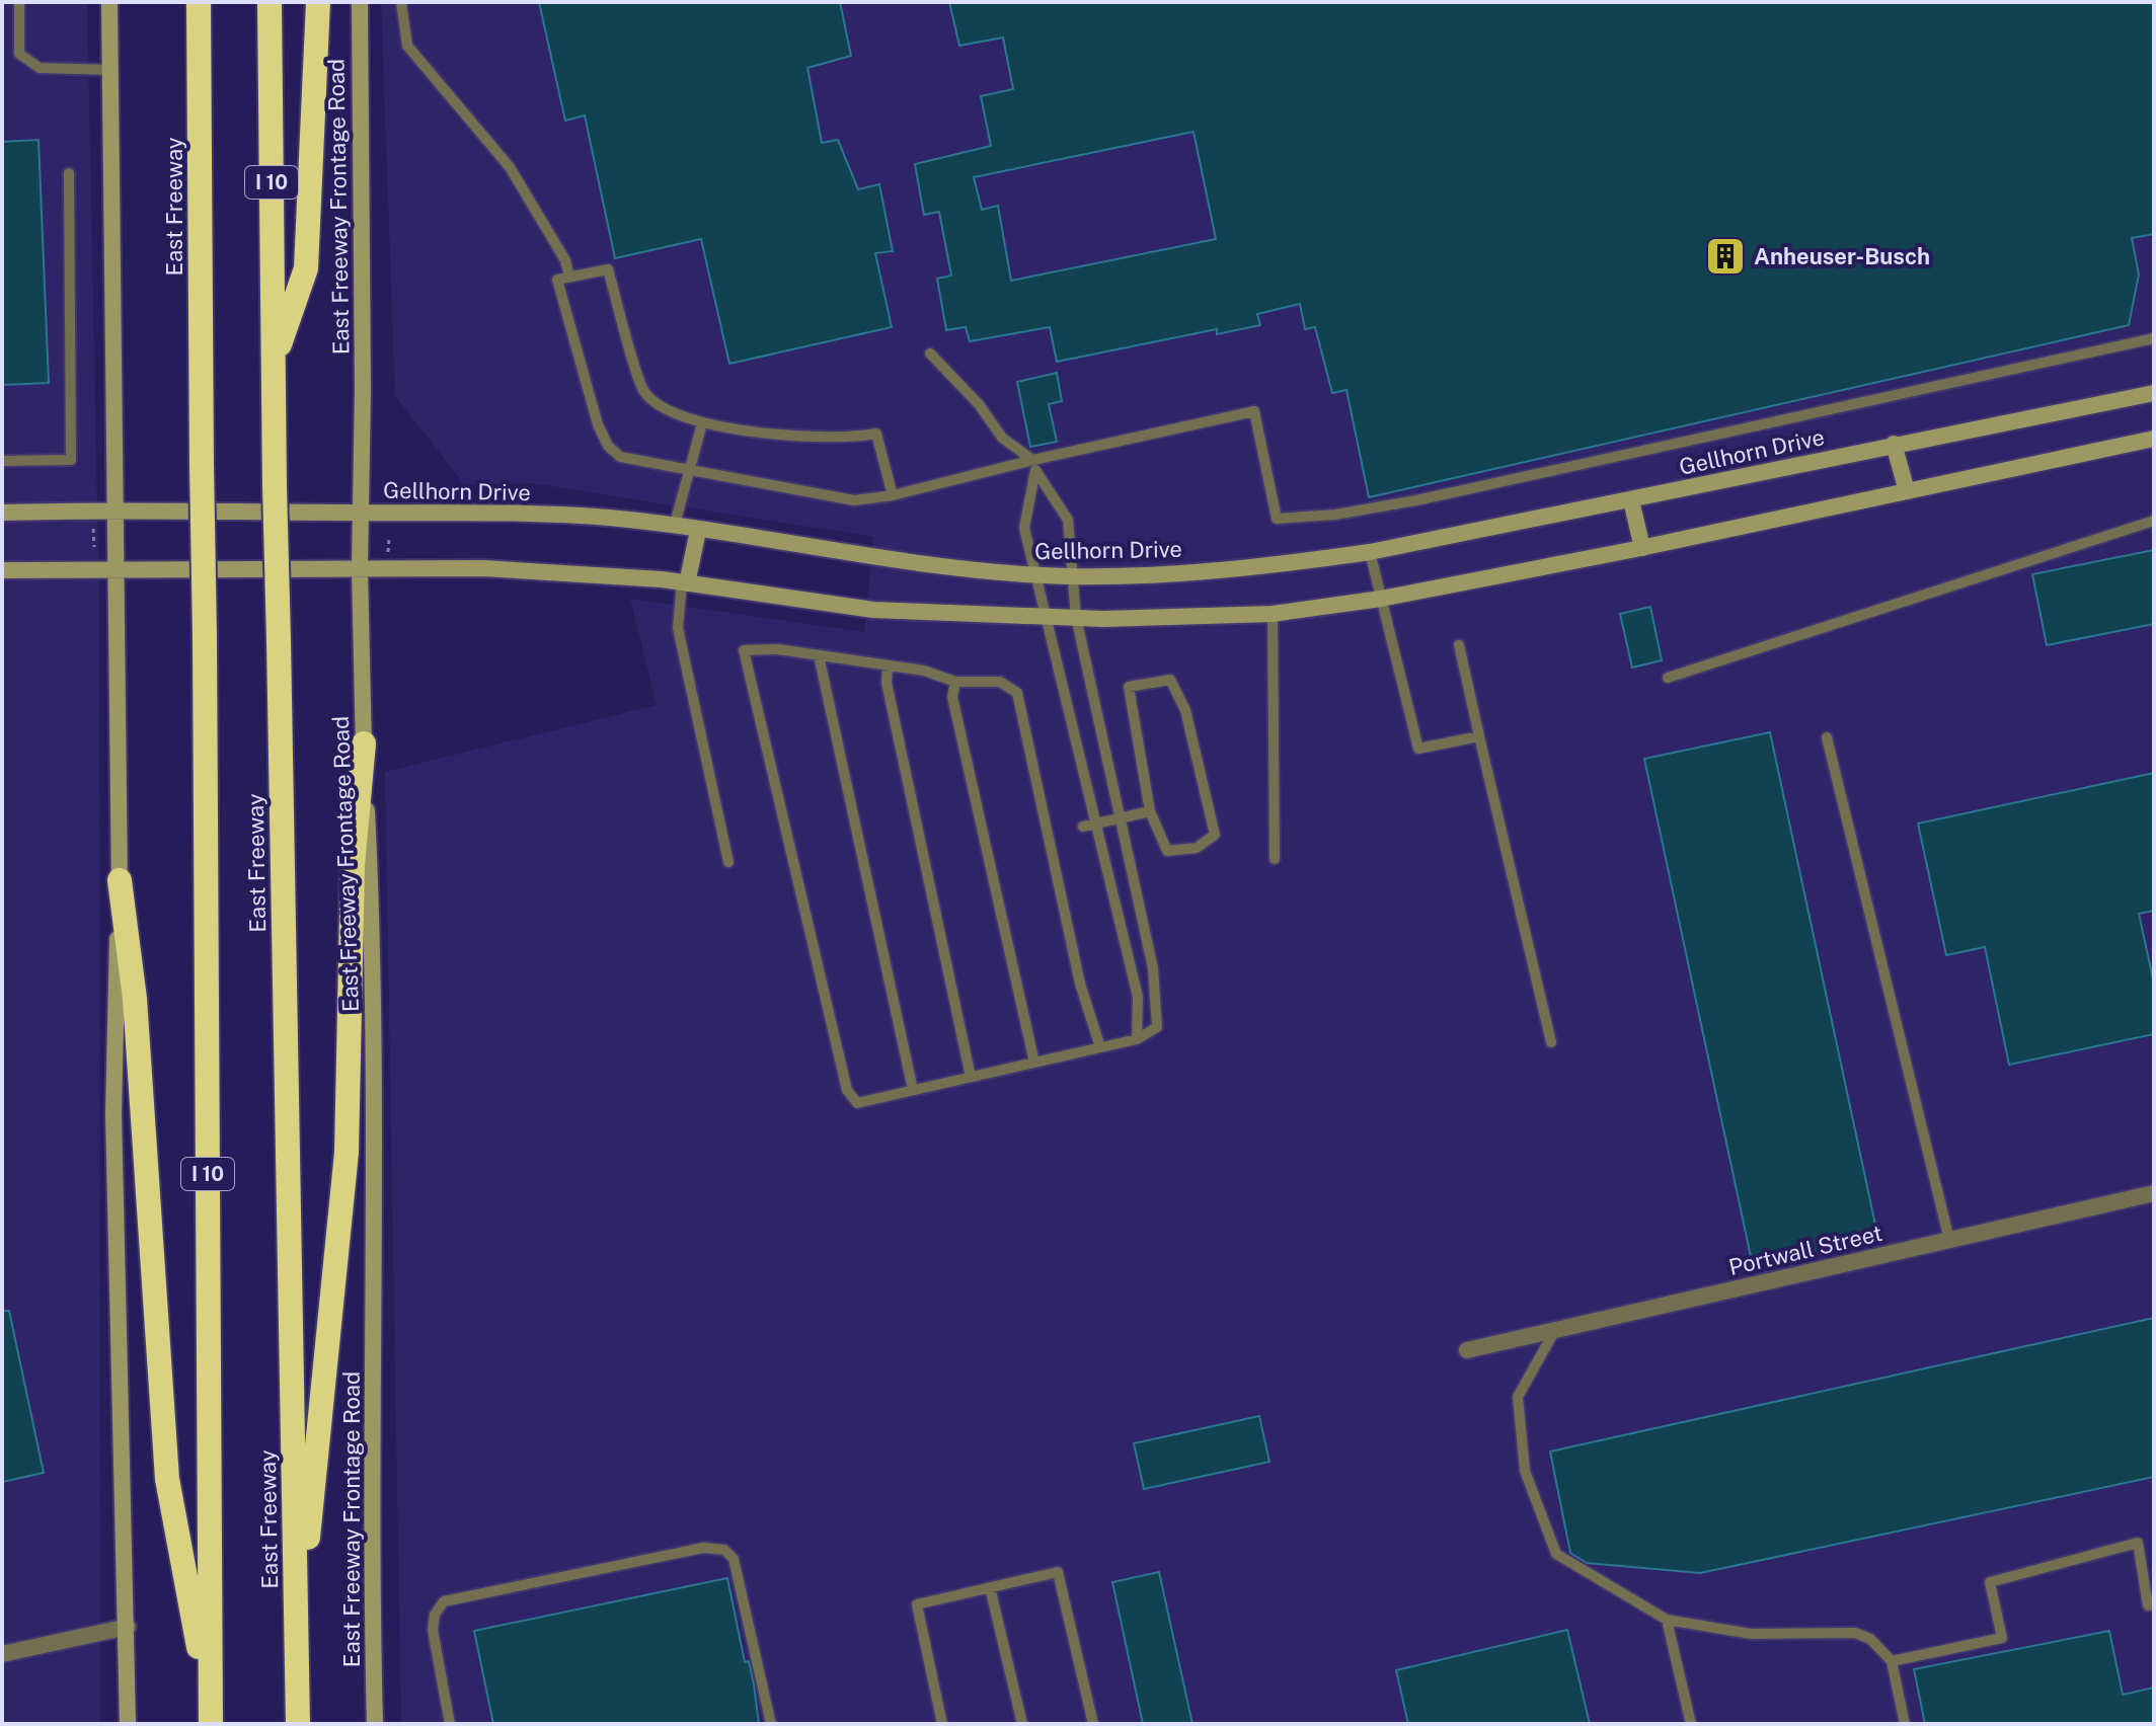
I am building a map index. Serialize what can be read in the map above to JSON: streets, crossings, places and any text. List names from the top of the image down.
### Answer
{
  "streets": {
    "highway": ["I 10", "East Freeway"],
    "main road": ["East Freeway Frontage Road", "Gellhorn Drive"],
    "street": ["Portwall Street"]
  },
  "crossings": [
    ["East Freeway Frontage Road", "Gellhorn Drive"]
  ],
  "places": {
    "building": ["Anheuser-Busch"]
  }
}
